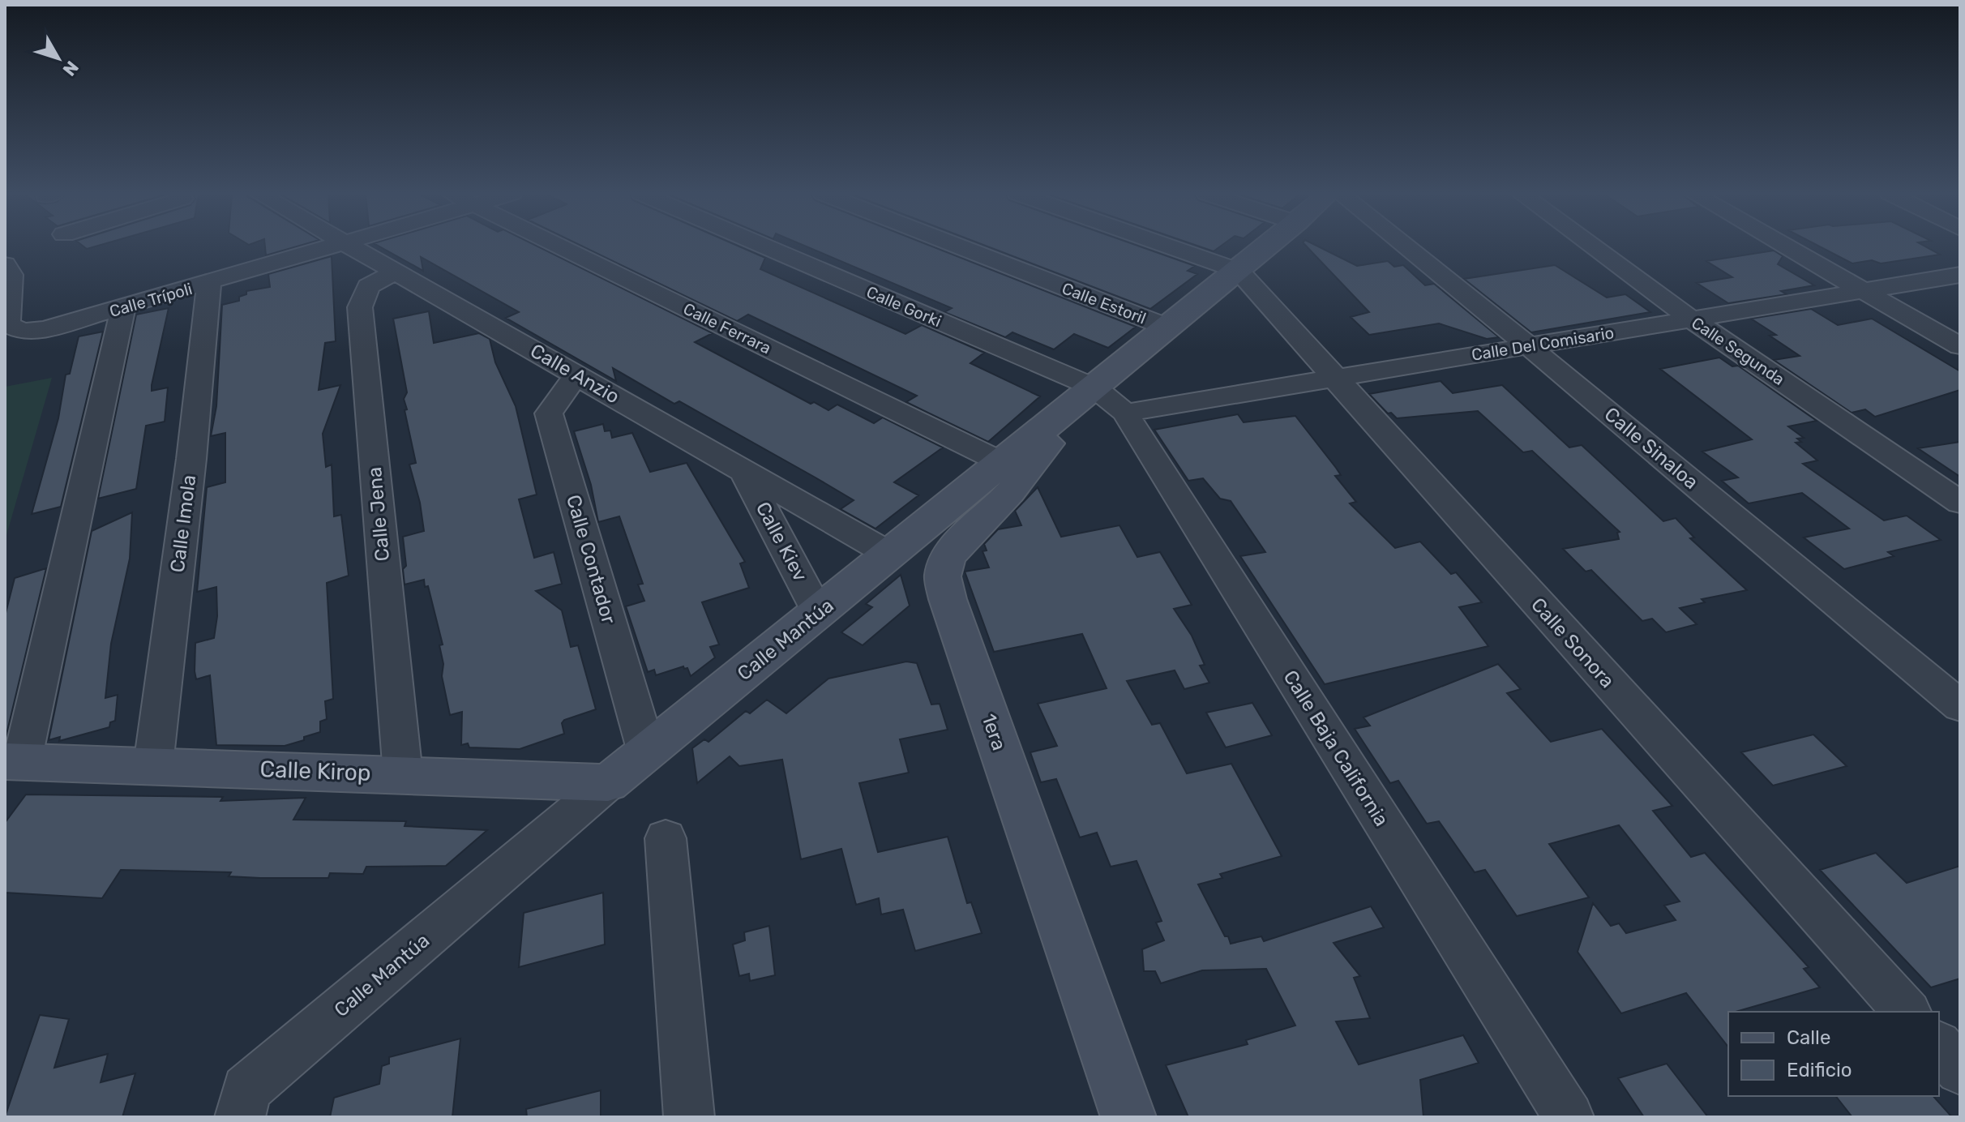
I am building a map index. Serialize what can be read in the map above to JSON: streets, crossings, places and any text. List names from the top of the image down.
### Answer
{
  "streets": {
    "street": [
      "Calle Trípoli",
      "Calle Estoril",
      "Calle Gorki",
      "Calle Ferrara",
      "Calle Del Comisario",
      "Calle Segunda",
      "Calle Anzio",
      "Calle Sinaloa",
      "Calle Jena",
      "Calle Imola",
      "Calle Kiev",
      "Calle Contador",
      "Calle Mantúa",
      "Calle Sonora",
      "1era",
      "Calle Baja California",
      "Calle Kirop"
    ]
  },
  "crossings": [
    ["Calle Trípoli", "Calle Imola"],
    ["Calle Trípoli", "Calle Kirop"],
    ["Calle Estoril", "Calle Mantúa"],
    ["Calle Gorki", "Calle Del Comisario"],
    ["Calle Gorki", "Calle Mantúa"],
    ["Calle Gorki", "1era"],
    ["Calle Gorki", "Calle Baja California"],
    ["Calle Ferrara", "Calle Mantúa"],
    ["Calle Del Comisario", "Calle Segunda"],
    ["Calle Del Comisario", "Calle Sinaloa"],
    ["Calle Del Comisario", "Calle Mantúa"],
    ["Calle Del Comisario", "Calle Sonora"],
    ["Calle Del Comisario", "1era"],
    ["Calle Del Comisario", "Calle Baja California"],
    ["Calle Anzio", "Calle Jena"],
    ["Calle Anzio", "Calle Kiev"],
    ["Calle Anzio", "Calle Contador"],
    ["Calle Anzio", "Calle Mantúa"],
    ["Calle Jena", "Calle Kirop"],
    ["Calle Imola", "Calle Kirop"],
    ["Calle Kiev", "Calle Mantúa"],
    ["Calle Contador", "Calle Mantúa"],
    ["Calle Mantúa", "Calle Sonora"],
    ["Calle Mantúa", "1era"],
    ["Calle Mantúa", "Calle Baja California"],
    ["Calle Mantúa", "Calle Kirop"],
    ["1era", "Calle Baja California"]
  ],
  "legend": ["Calle", "Edificio"],
  "north": "bottom right"
}
